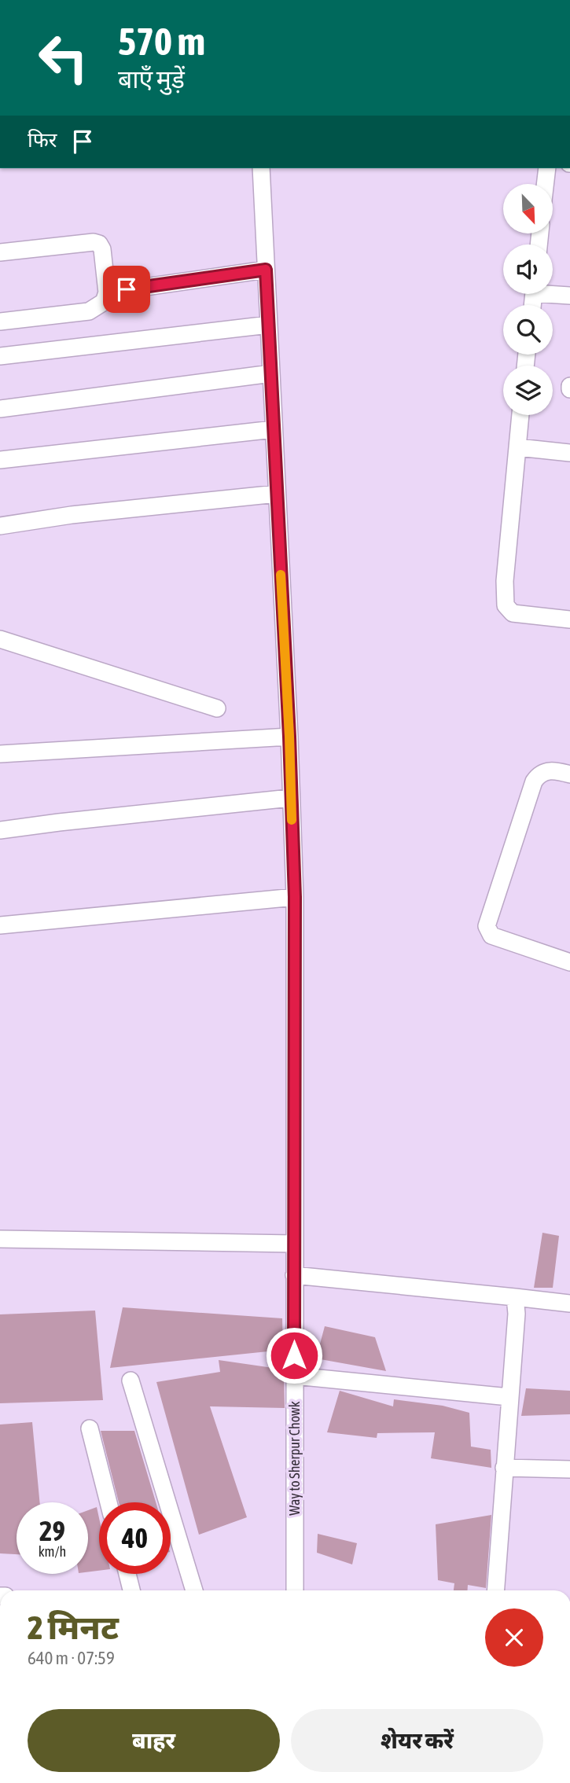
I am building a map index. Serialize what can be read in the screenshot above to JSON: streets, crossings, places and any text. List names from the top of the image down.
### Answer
{
  "streets": {
    "street": ["Way to Sherpur Chowk"]
  },
  "north": "bottom right",
  "page": {
    "turn": ["570 m", "बाएँ मुड़ें"],
    "then": "फिर",
    "speed": "29 km/h",
    "limit": "40",
    "heading": ["2 मिनट", "640 m · 07:59"],
    "buttons": ["बाहर", "शेयर करें"]
  }
}
